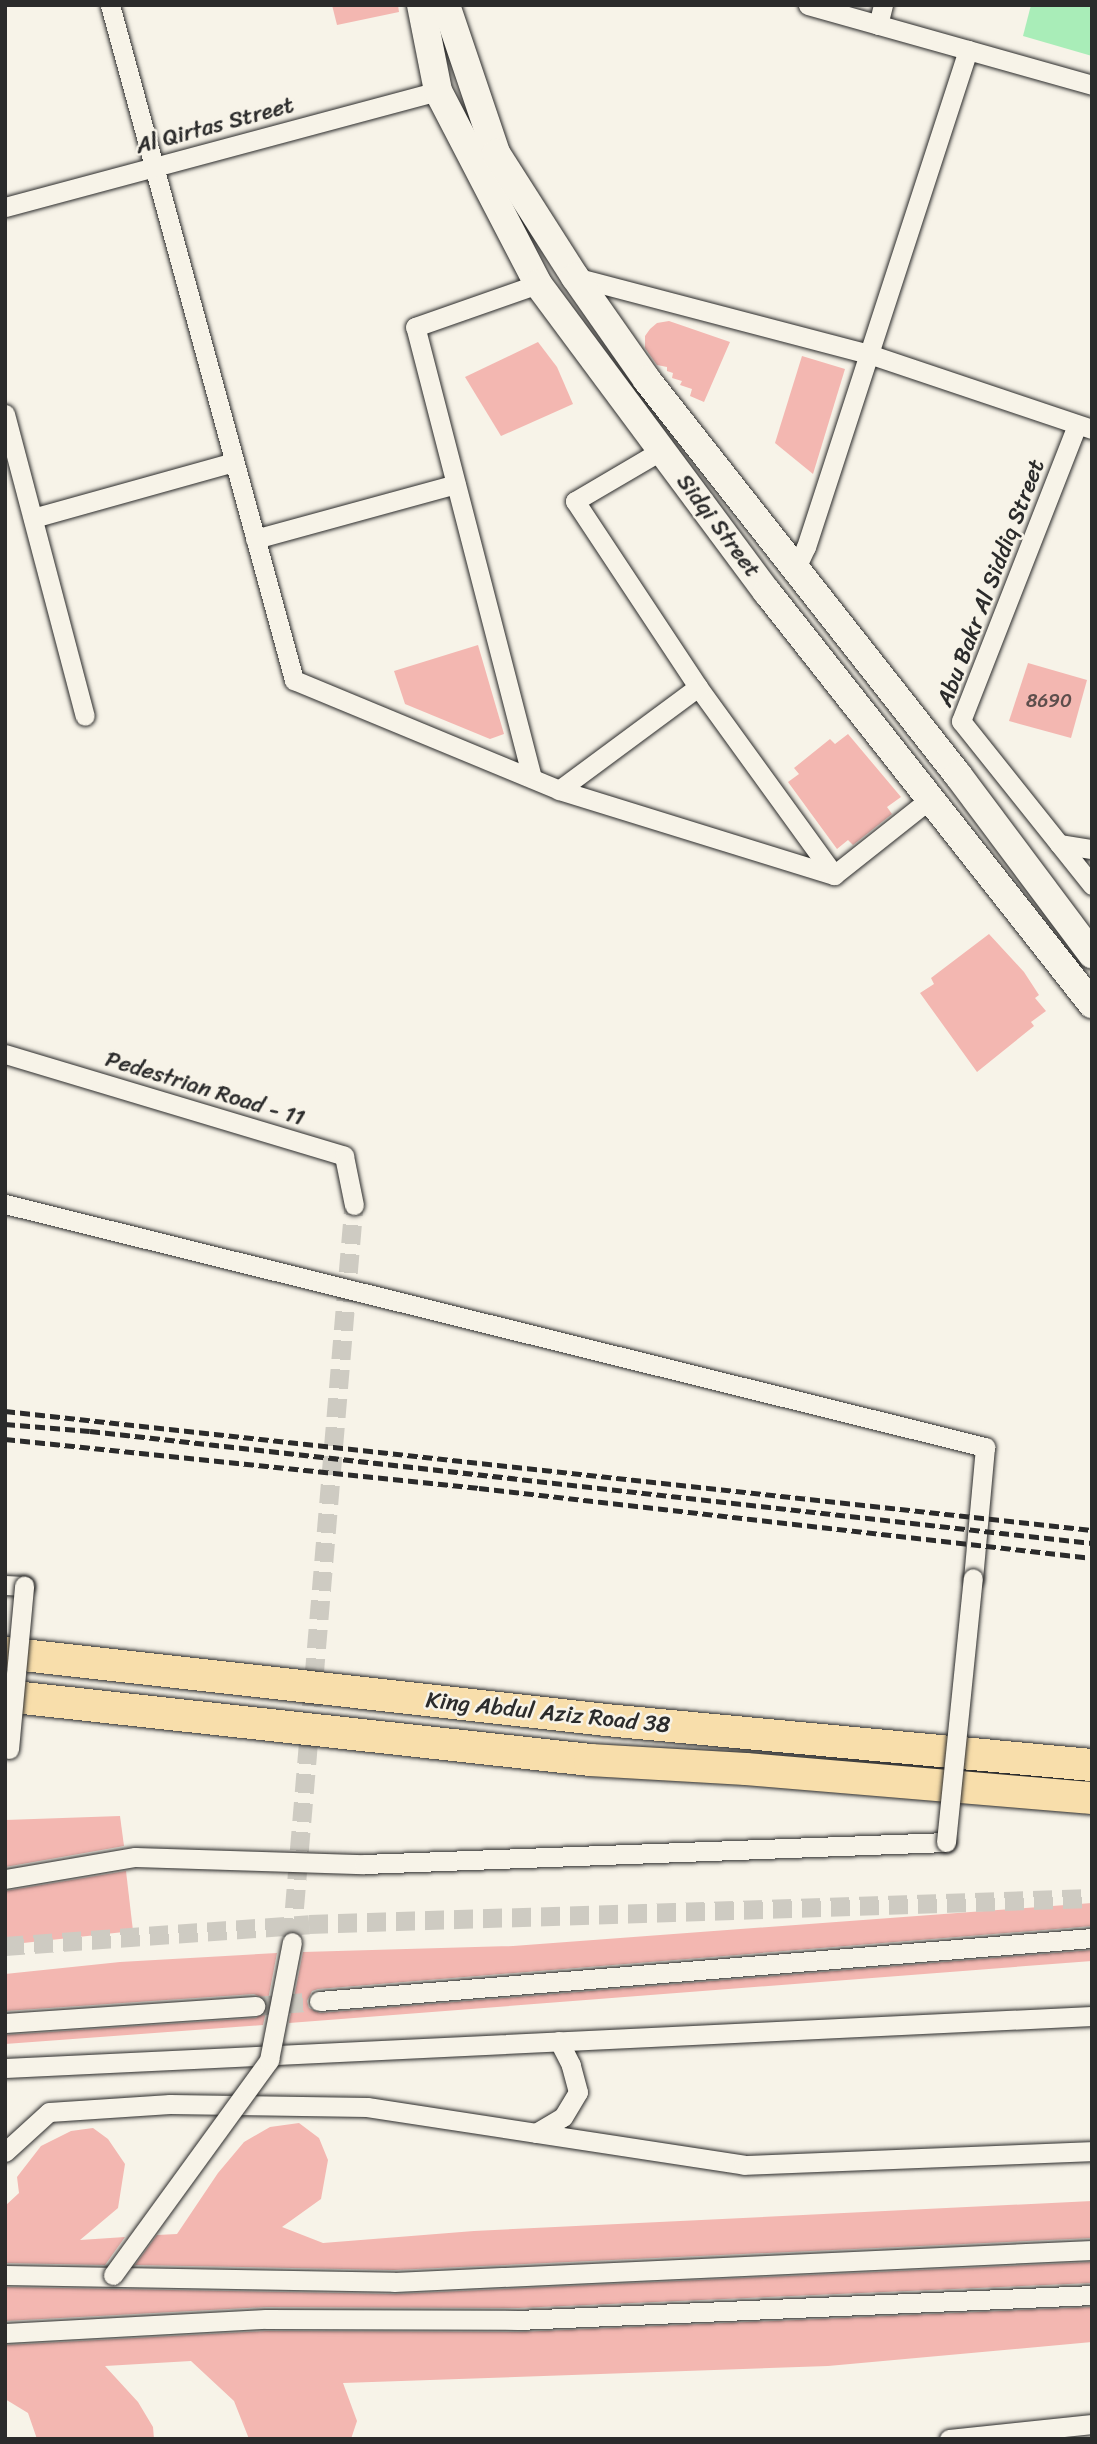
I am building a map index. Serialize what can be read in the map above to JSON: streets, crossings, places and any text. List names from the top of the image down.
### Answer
{
  "streets": {
    "main road": ["King Abdul Aziz Road 38"],
    "street": [
      "Al Qirtas Street",
      "Sidqi Street",
      "Abu Bakr Al Siddiq Street",
      "Pedestrian Road - 11"
    ]
  },
  "crossings": [
    ["Al Qirtas Street", "Sidqi Street"]
  ],
  "house_numbers": ["8690"]
}
